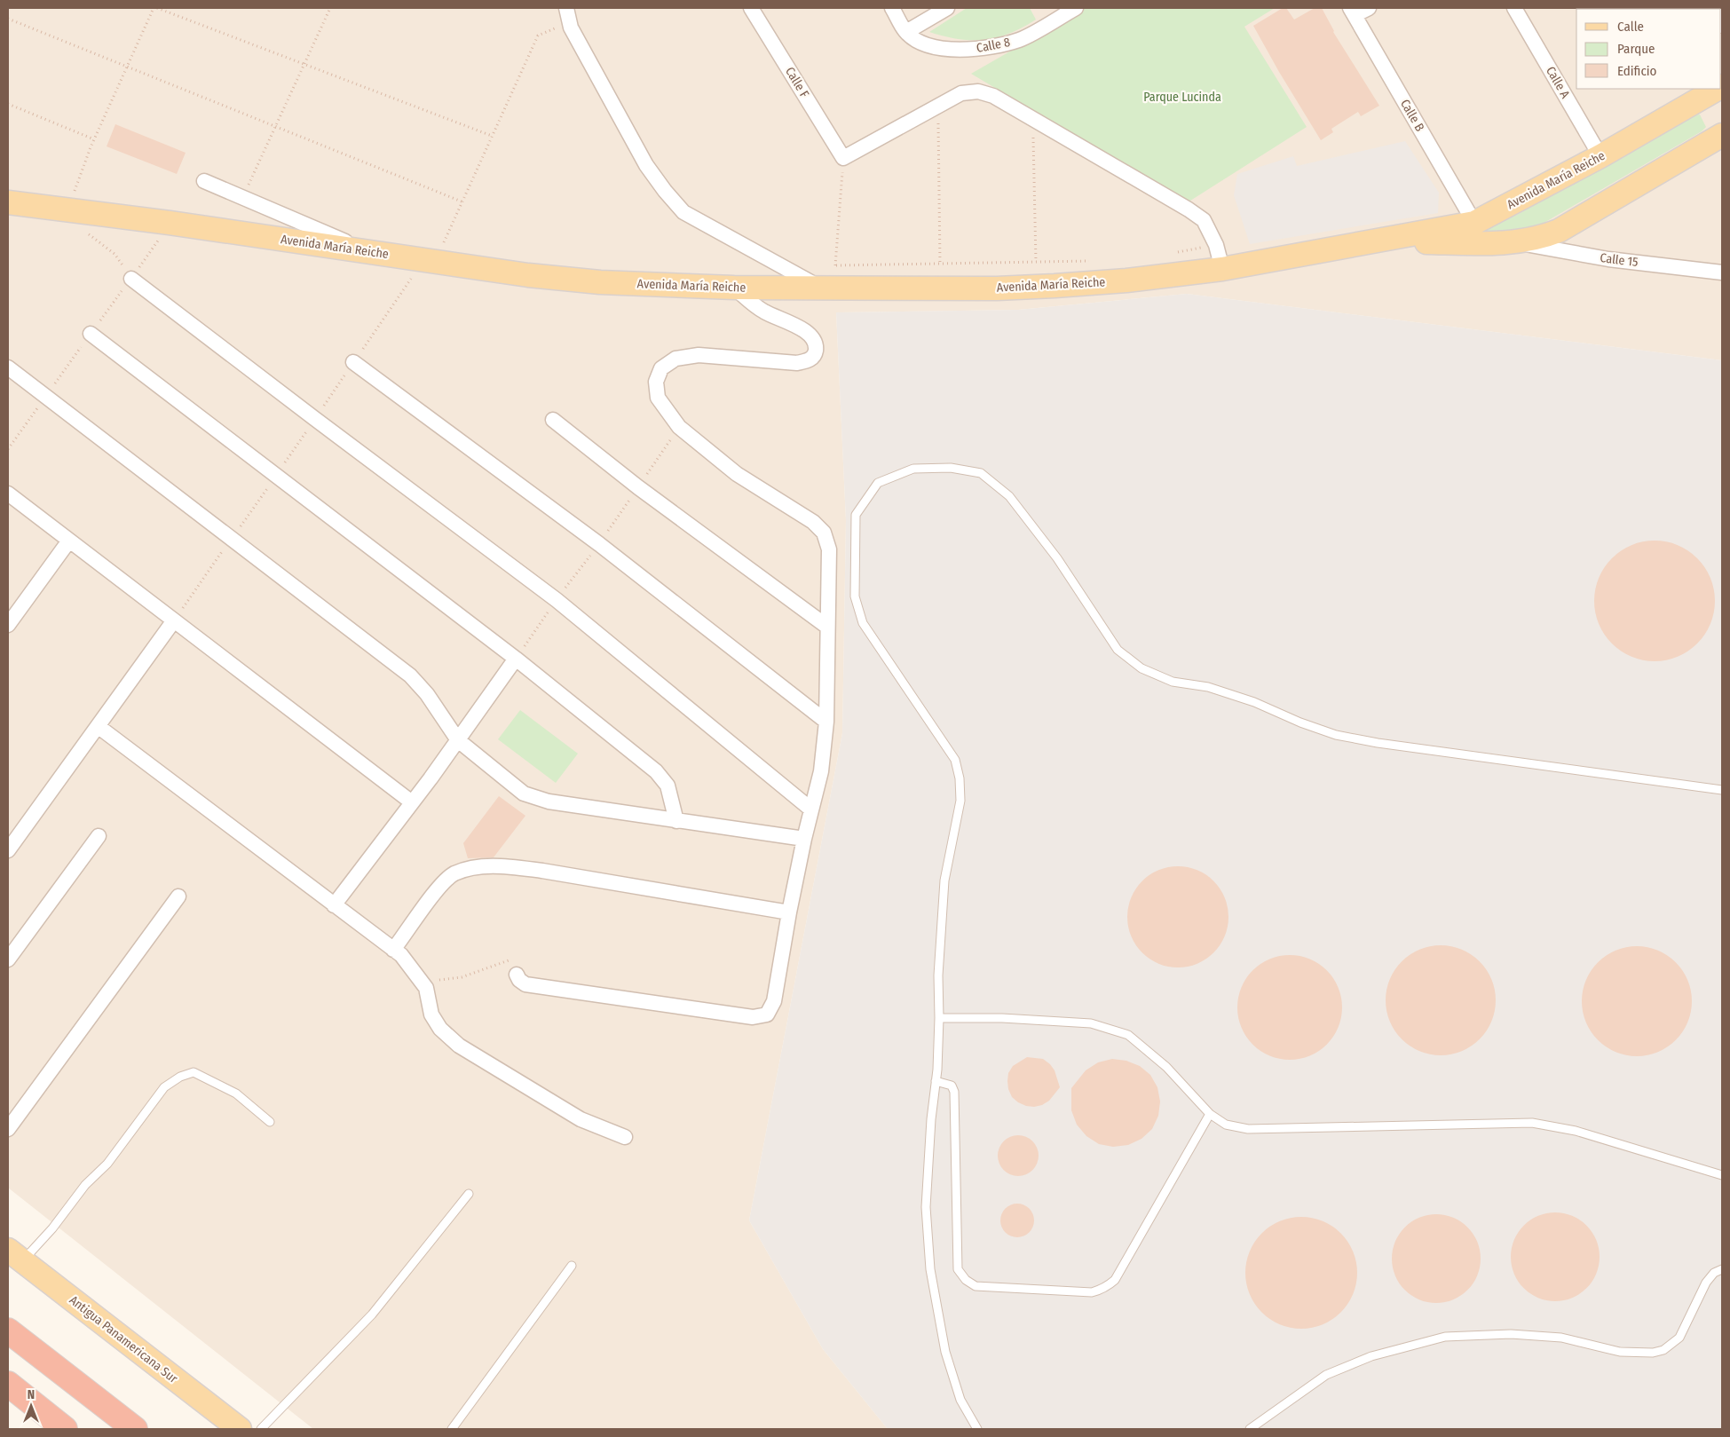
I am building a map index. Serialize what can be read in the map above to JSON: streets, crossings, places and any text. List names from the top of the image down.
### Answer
{
  "streets": {
    "main road": ["Avenida María Reiche", "Antigua Panamericana Sur"],
    "street": [
      "Calle 8",
      "Calle F",
      "Calle A",
      "Calle B",
      "Calle 15"
    ]
  },
  "crossings": [
    ["Calle A", "Avenida María Reiche"],
    ["Calle B", "Avenida María Reiche"],
    ["Avenida María Reiche", "Calle 15"]
  ],
  "parks": ["Parque Lucinda"],
  "legend": ["Calle", "Parque", "Edificio"],
  "north": "top"
}
